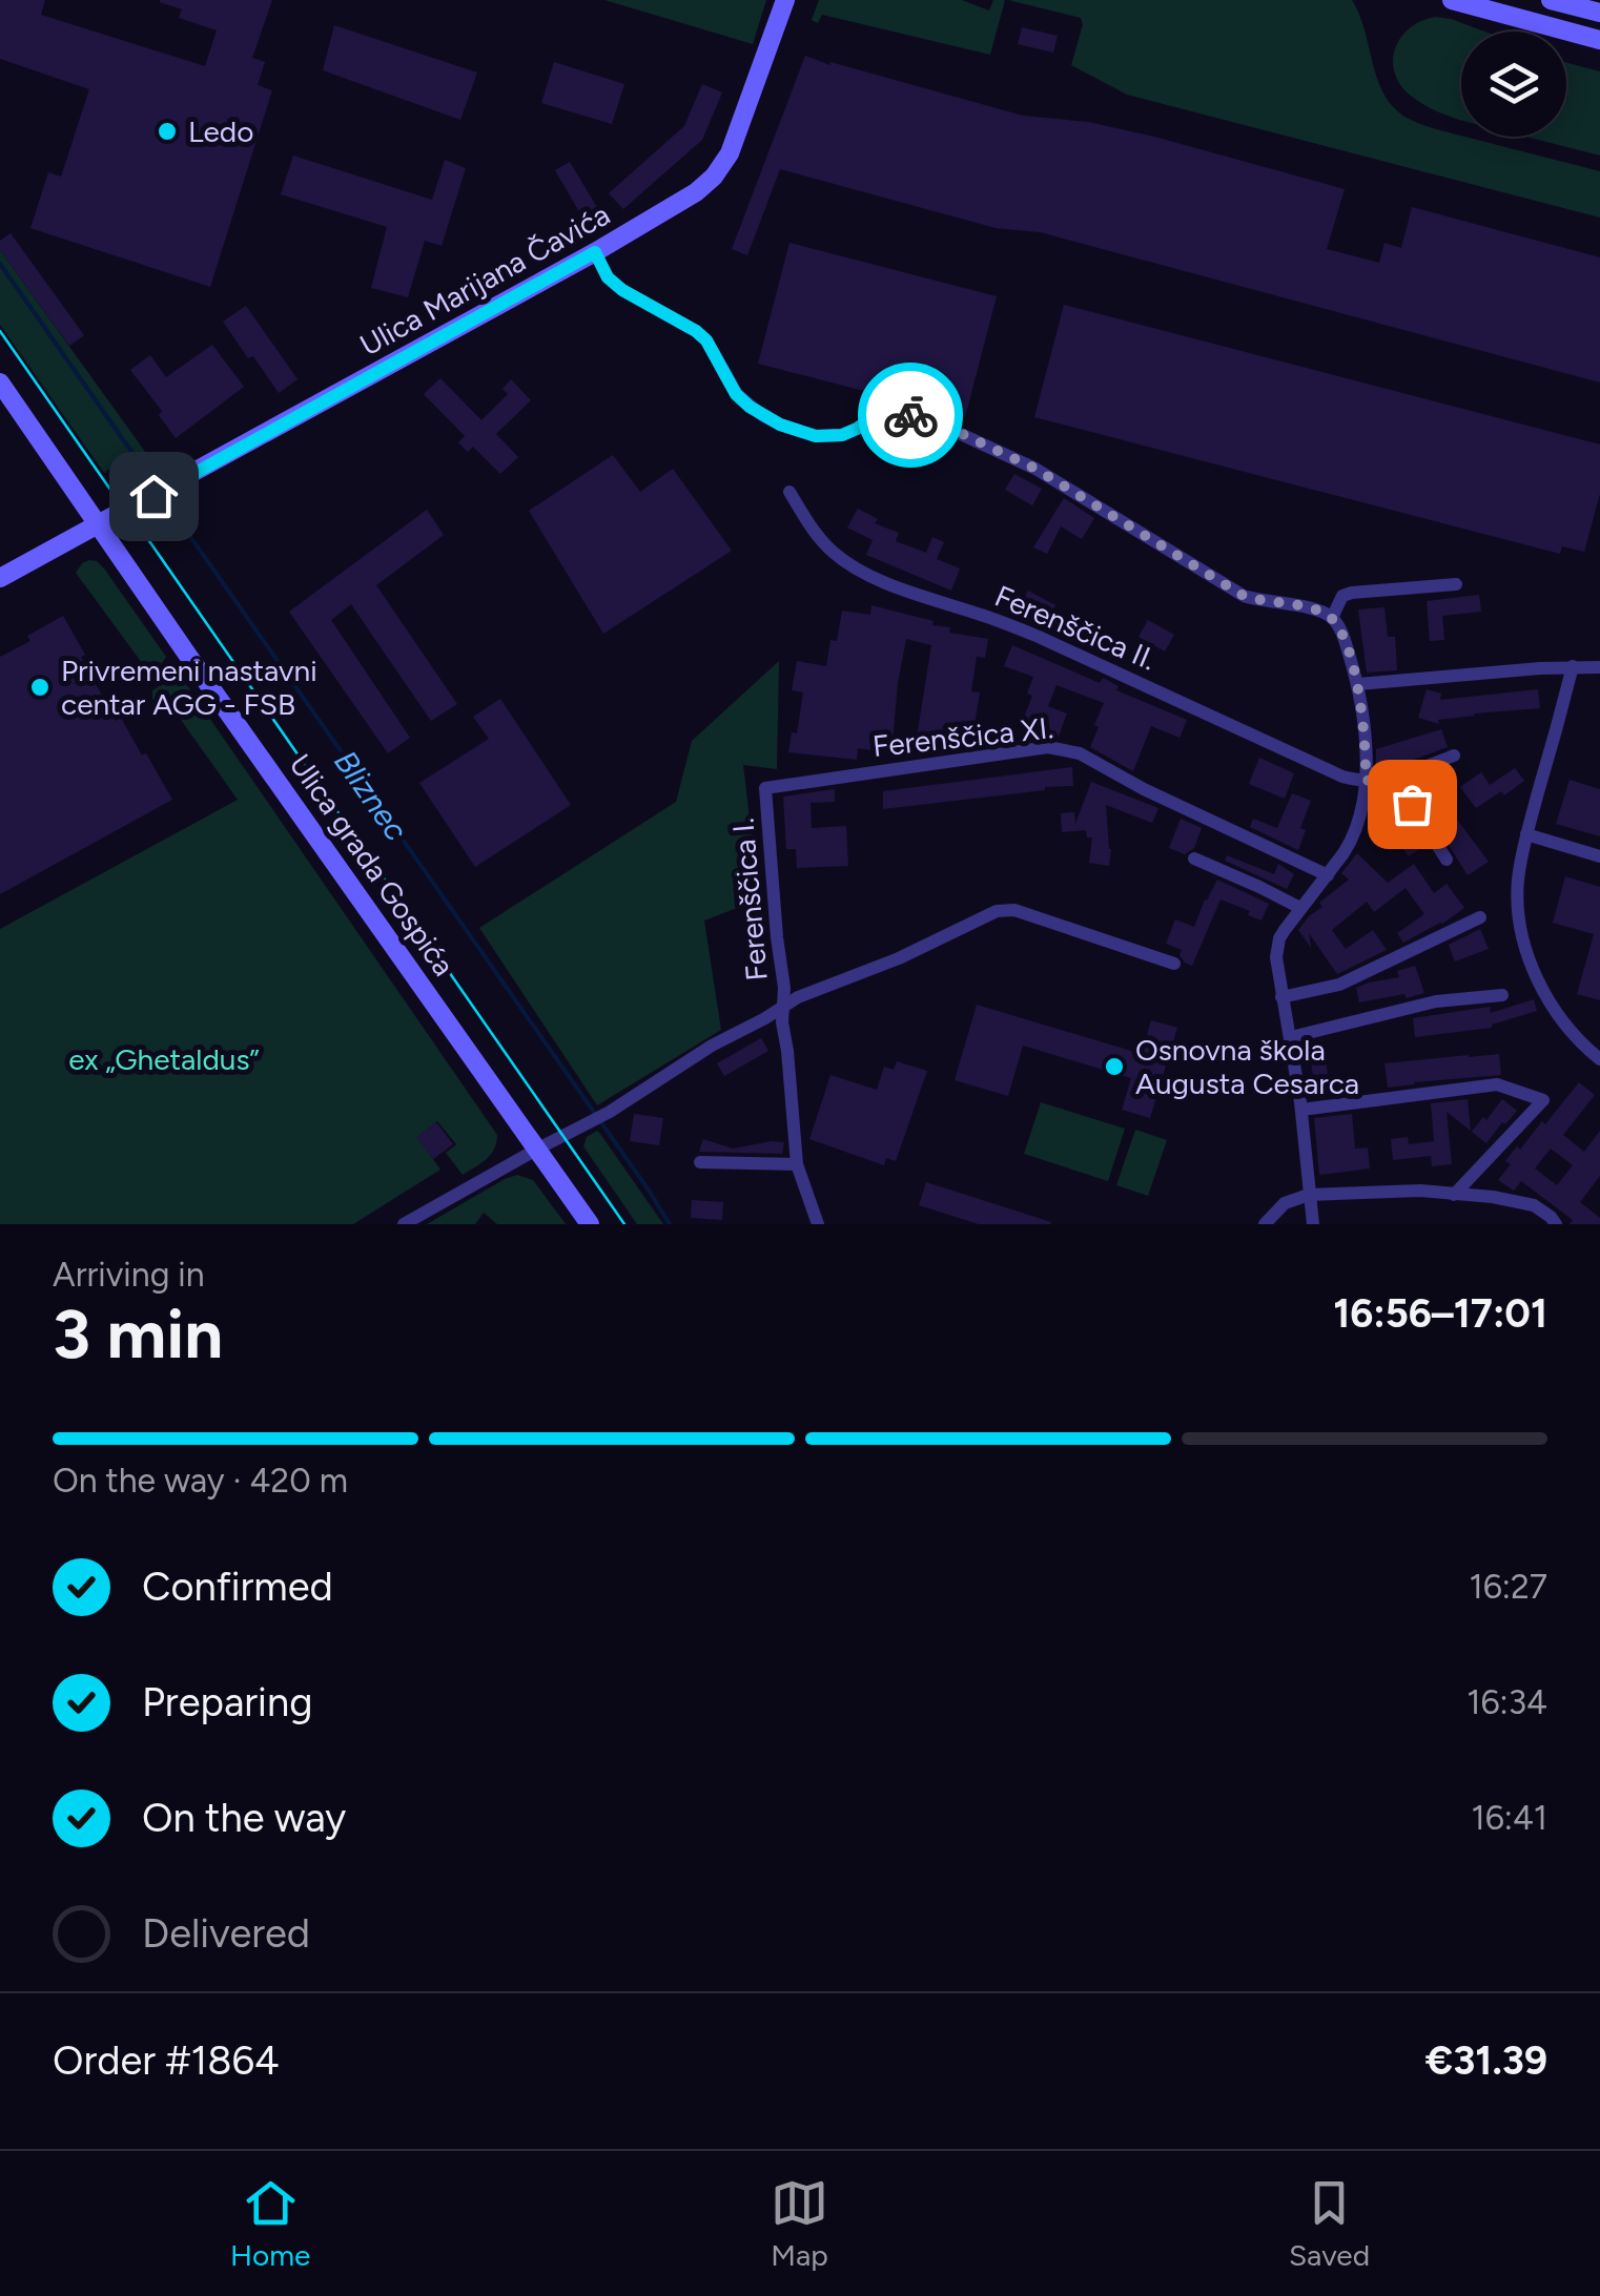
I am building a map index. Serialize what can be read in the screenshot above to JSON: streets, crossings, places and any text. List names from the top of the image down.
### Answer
{
  "streets": {
    "street": [
      "Ulica Marijana Čavića",
      "Ferenščica II.",
      "Ferenščica XI.",
      "Ulica grada Gospića",
      "Ferenščica I."
    ]
  },
  "crossings": [
    ["Ulica Marijana Čavića", "Ulica grada Gospića"],
    ["Ferenščica XI.", "Ferenščica I."],
    ["Ulica grada Gospića", "Ferenščica I."]
  ],
  "water": ["Bliznec"],
  "parks": ["ex „Ghetaldus”"],
  "places": ["Ledo", "Privremeni nastavni centar AGG - FSB", "Osnovna škola Augusta Cesarca"],
  "page": {
    "heading": ["3 min", "Arriving in", "16:56–17:01"],
    "panel": ["Order #1864", "€31.39"],
    "bar": "On the way · 420 m",
    "list": [
      ["Confirmed", "16:27"],
      ["Preparing", "16:34"],
      ["On the way", "16:41"],
      "Delivered"
    ],
    "tabs": ["Home", "Map", "Saved"]
  }
}
